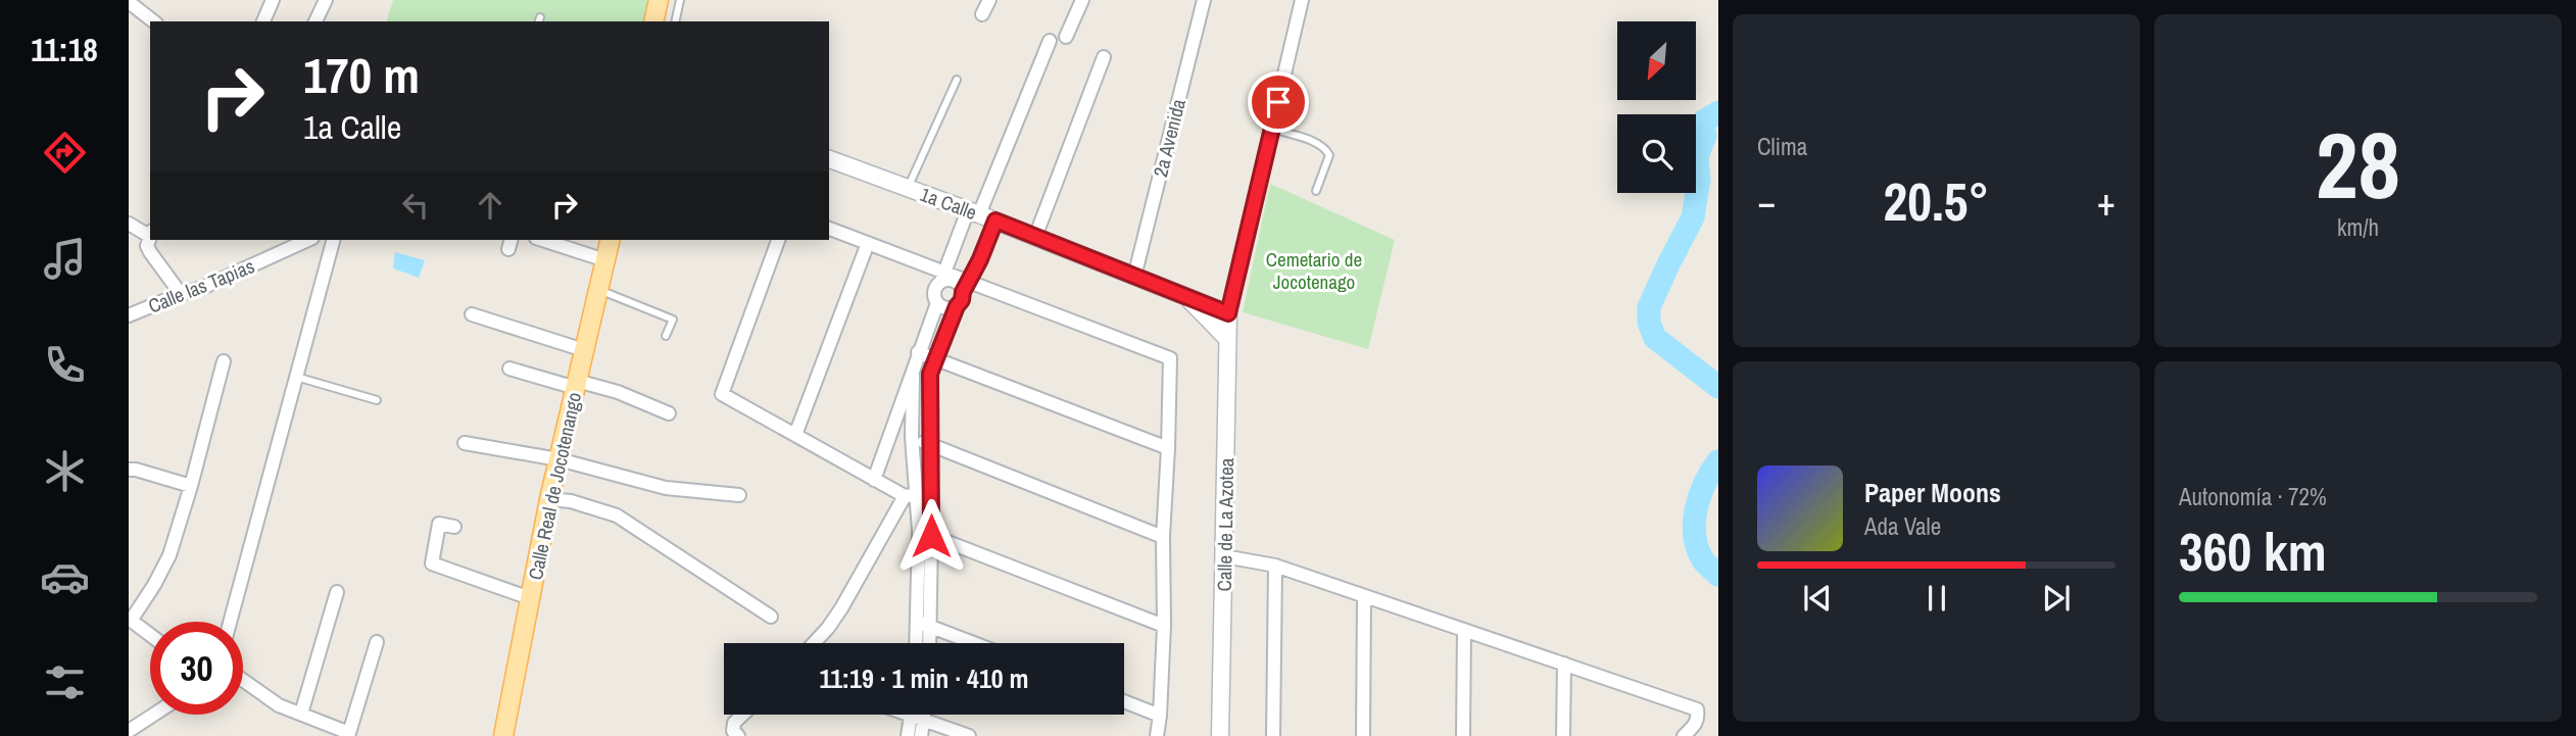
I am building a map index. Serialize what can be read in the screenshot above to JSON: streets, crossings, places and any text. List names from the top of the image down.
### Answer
{
  "streets": {
    "main road": ["Calle Real de Jocotenango"],
    "street": [
      "2a Avenida",
      "1a Calle",
      "Calle las Tapias",
      "Calle de La Azotea"
    ]
  },
  "crossings": [
    ["2a Avenida", "1a Calle"],
    ["1a Calle", "Calle de La Azotea"]
  ],
  "parks": ["Cemetario de Jocotenago"],
  "north": "bottom left",
  "page": {
    "tabs": "11:18",
    "tile": [
      "Clima",
      ["28", "km/h"],
      ["Autonomía · 72%", "360 km"]
    ],
    "turn": ["170 m", "1a Calle"],
    "heat": ["−", "20.5°", "+"],
    "song": ["Paper Moons", "Ada Vale"],
    "limit": "30",
    "trip": "11:19 · 1 min · 410 m"
  }
}
